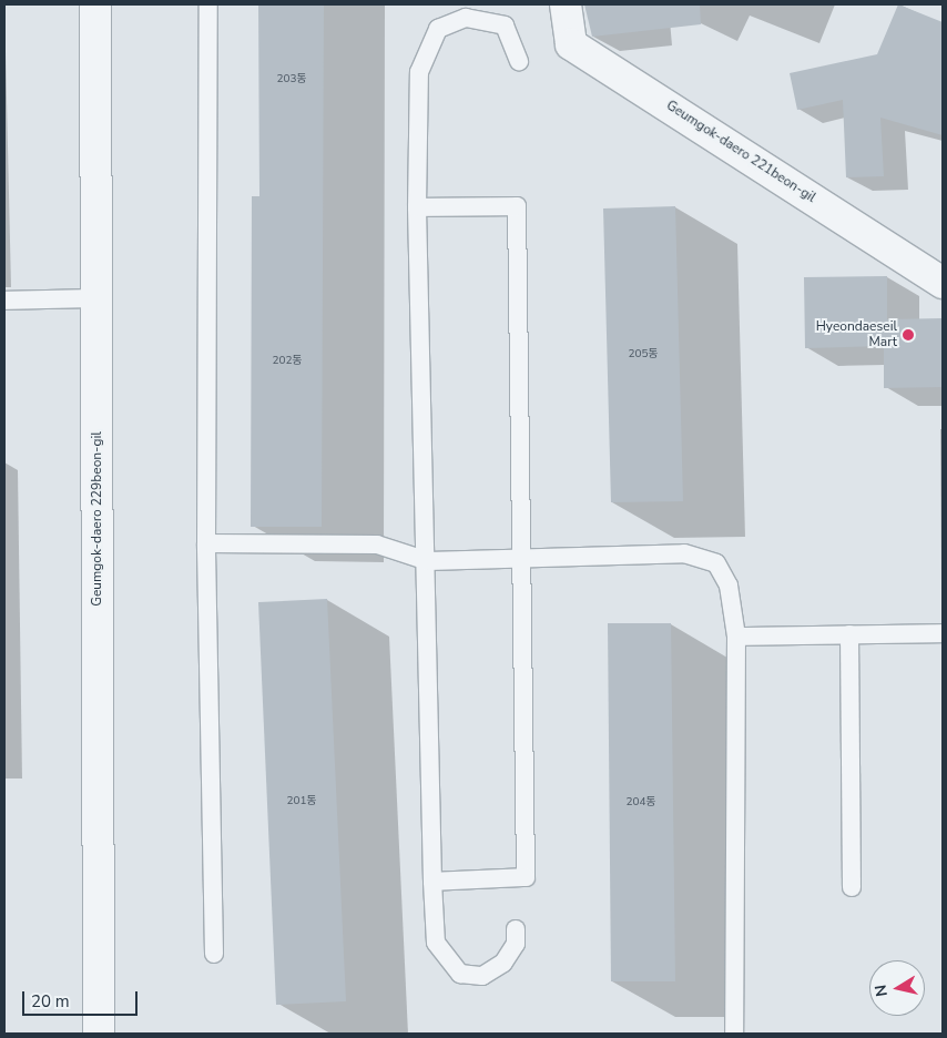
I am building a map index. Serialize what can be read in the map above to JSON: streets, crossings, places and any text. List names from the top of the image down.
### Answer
{
  "streets": {
    "street": ["Geumgok-daero 221beon-gil", "Geumgok-daero 229beon-gil"]
  },
  "places": ["Hyeondaeseil Mart"],
  "house_numbers": [
    "203동",
    "205동",
    "202동",
    "201동",
    "204동"
  ],
  "scale_bar": "20 m",
  "north": "left"
}
